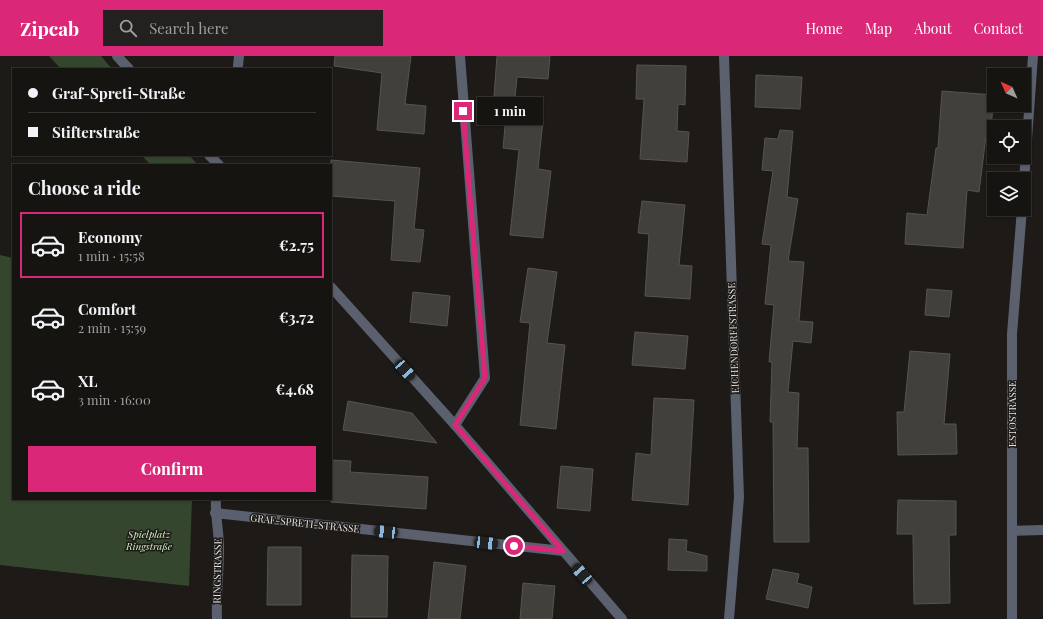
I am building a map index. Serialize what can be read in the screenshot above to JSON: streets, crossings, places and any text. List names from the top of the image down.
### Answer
{
  "streets": {
    "street": [
      "EICHENDORFFSTRASSE",
      "ESTOSTRASSE",
      "GRAF-SPRETI-STRASSE",
      "RINGSTRASSE"
    ]
  },
  "crossings": [
    ["GRAF-SPRETI-STRASSE", "RINGSTRASSE"]
  ],
  "parks": ["Spielplatz Ringstraße"],
  "north": "top left",
  "page": {
    "header": "Zipcab",
    "search": "Search here",
    "nav": [
      "Home",
      "Map",
      "About",
      "Contact"
    ],
    "banner": ["Graf-Spreti-Straße", "Stifterstraße"],
    "bubble": "1 min",
    "heading": "Choose a ride",
    "list": [
      {
        "name": "Economy",
        "note": "1 min · 15:58",
        "value": "€2.75"
      },
      {
        "name": "Comfort",
        "note": "2 min · 15:59",
        "value": "€3.72"
      },
      {
        "name": "XL",
        "note": "3 min · 16:00",
        "value": "€4.68"
      }
    ],
    "buttons": "Confirm"
  }
}
